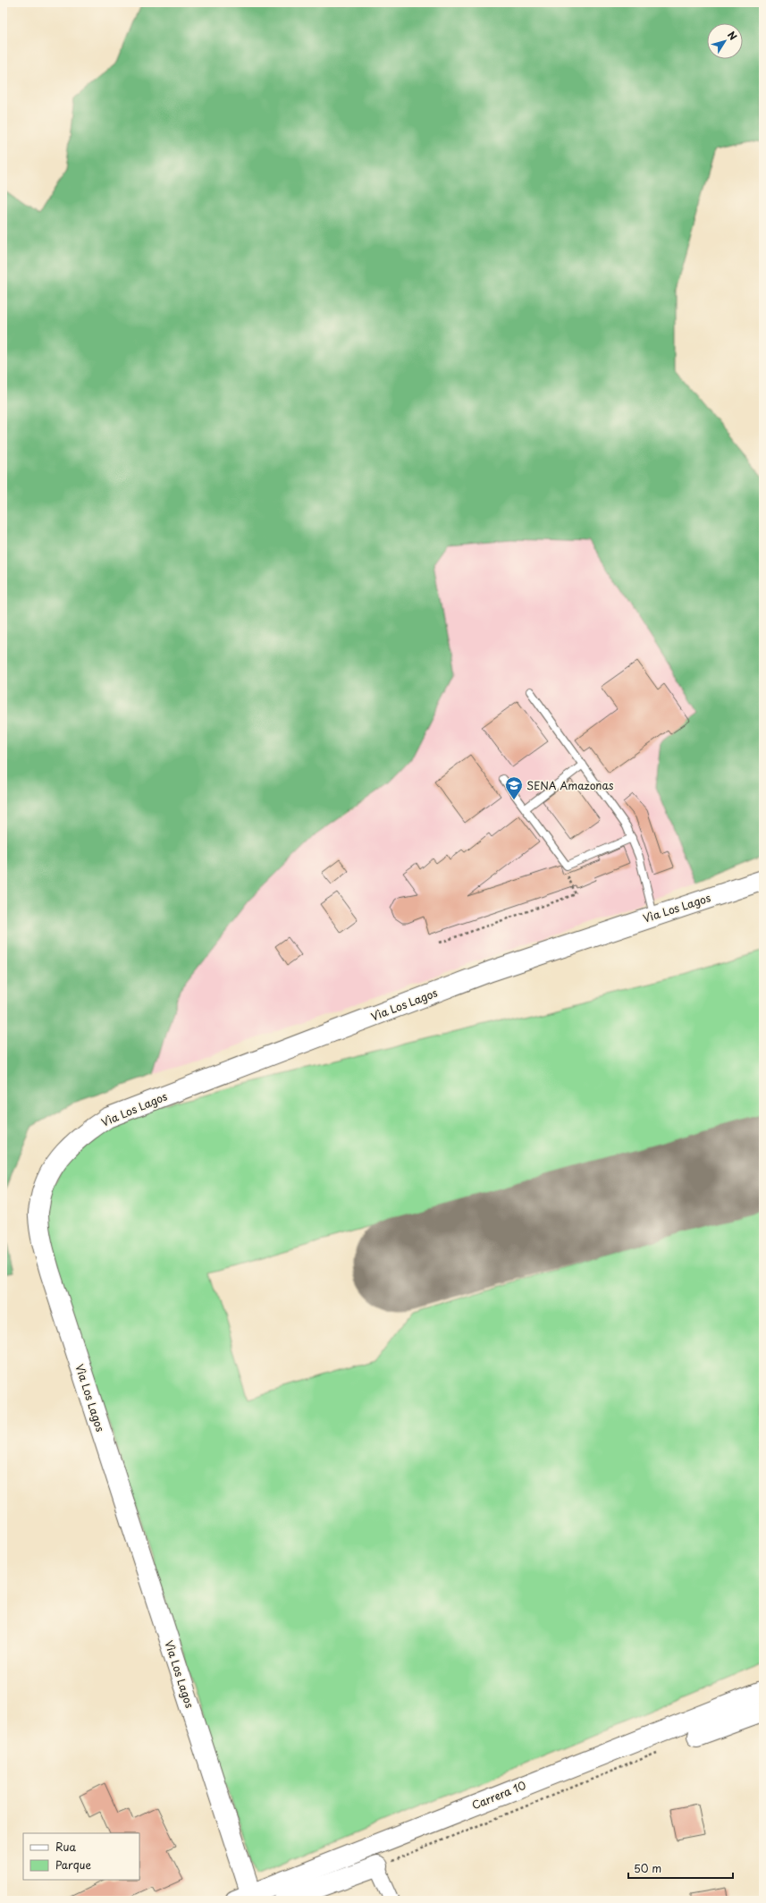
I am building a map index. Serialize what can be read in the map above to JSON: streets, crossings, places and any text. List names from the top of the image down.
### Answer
{
  "streets": {
    "main road": ["Vìa Los Lagos", "Carrera 10"]
  },
  "crossings": [
    ["Vìa Los Lagos", "Carrera 10"]
  ],
  "places": {
    "school or university": ["SENA Amazonas"]
  },
  "legend": ["Rua", "Parque"],
  "scale_bar": "50 m",
  "north": "top right"
}
